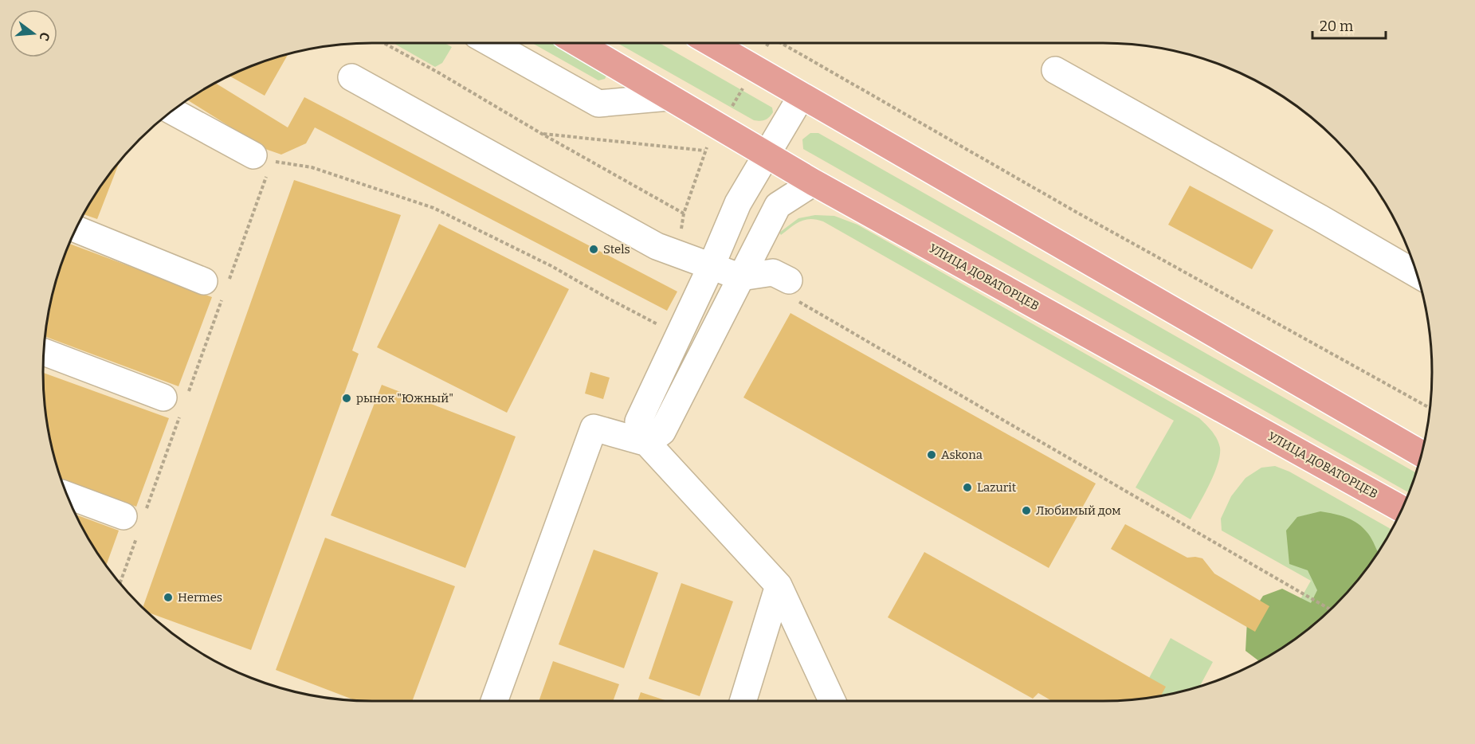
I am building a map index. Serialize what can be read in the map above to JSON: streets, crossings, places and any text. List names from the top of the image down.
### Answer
{
  "streets": {
    "main road": ["УЛИЦА ДОВАТОРЦЕВ"]
  },
  "places": [
    "Stels",
    "рынок \"Южный\"",
    "Askona",
    "Lazurit",
    "Любимый дом",
    "Hermes"
  ],
  "scale_bar": "20 m",
  "north": "right"
}
